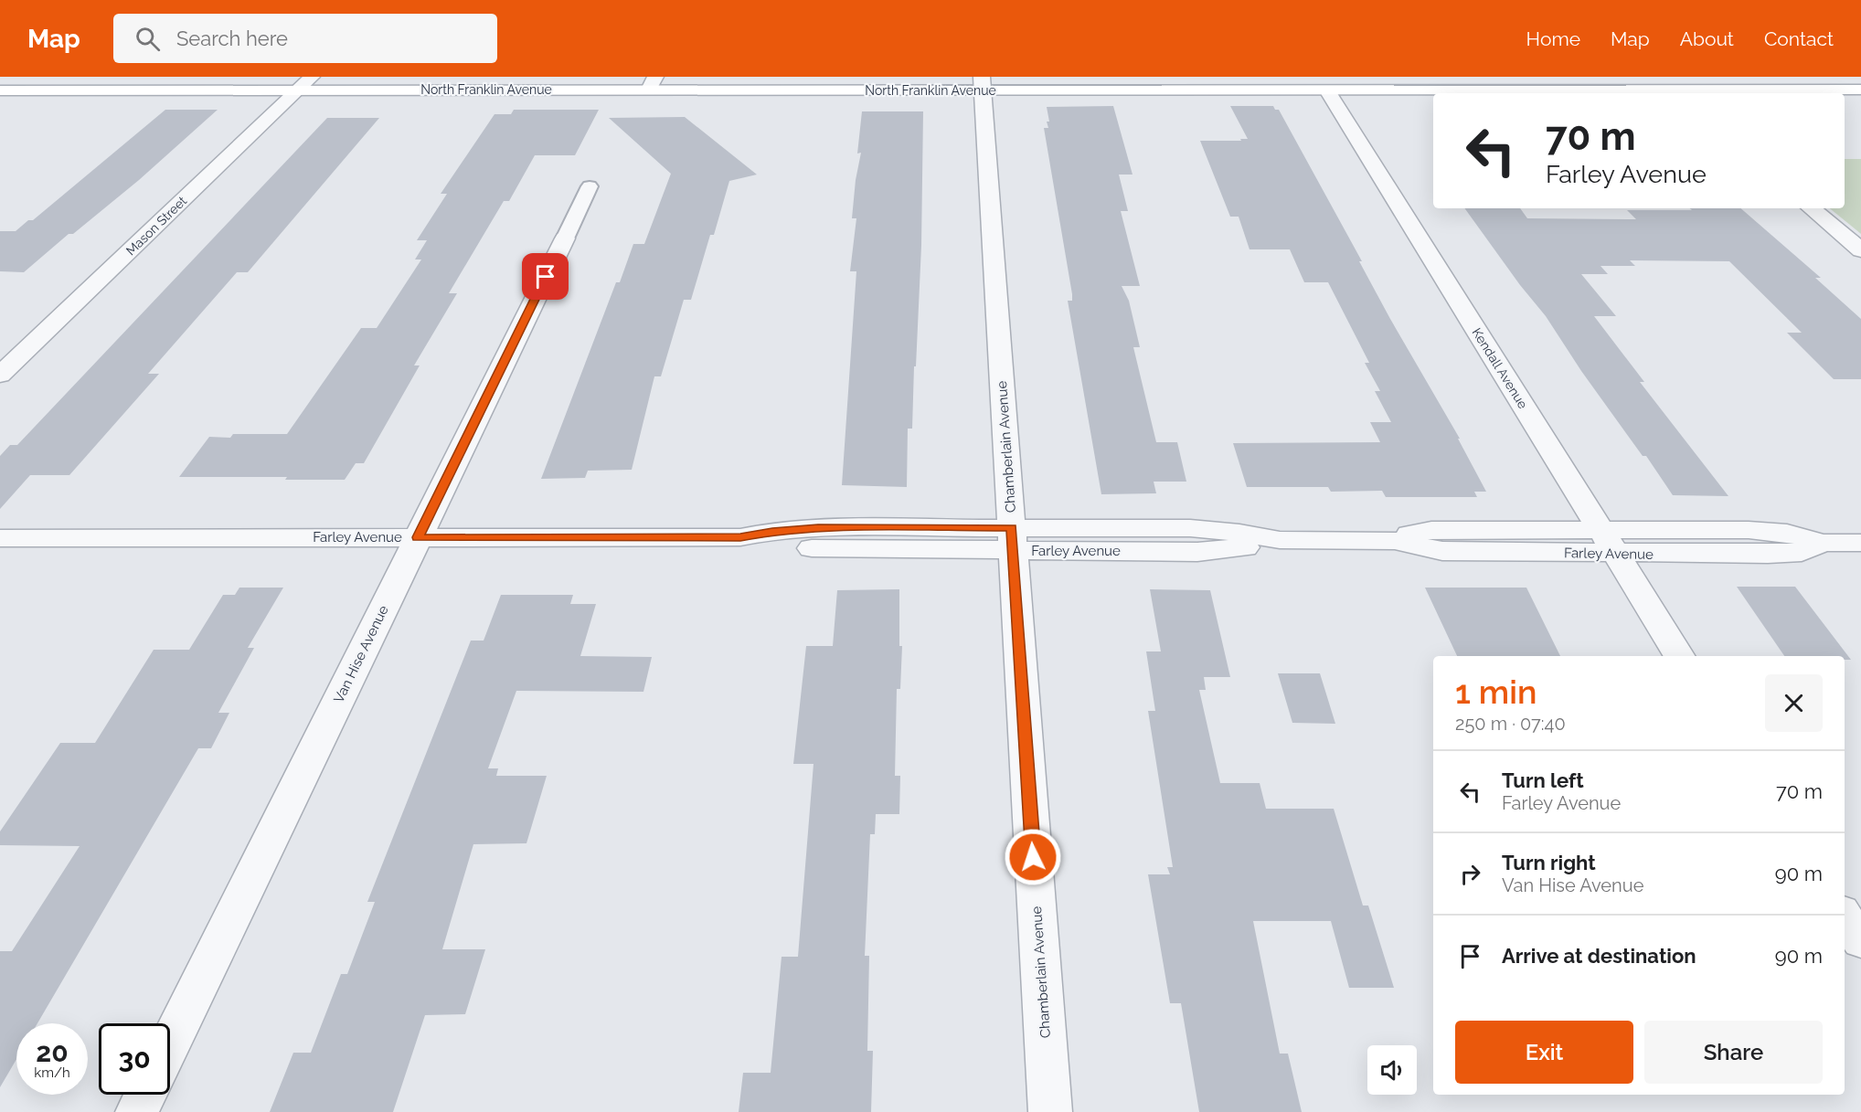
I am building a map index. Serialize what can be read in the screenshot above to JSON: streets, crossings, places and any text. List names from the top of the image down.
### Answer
{
  "streets": {
    "street": [
      "North Franklin Avenue",
      "Mason Street",
      "Kendall Avenue",
      "Chamberlain Avenue",
      "Farley Avenue",
      "Van Hise Avenue"
    ]
  },
  "crossings": [
    ["North Franklin Avenue", "Mason Street"],
    ["North Franklin Avenue", "Kendall Avenue"],
    ["North Franklin Avenue", "Chamberlain Avenue"],
    ["Kendall Avenue", "Farley Avenue"],
    ["Chamberlain Avenue", "Farley Avenue"],
    ["Farley Avenue", "Van Hise Avenue"]
  ],
  "page": {
    "header": "Map",
    "search": "Search here",
    "nav": [
      "Home",
      "Map",
      "About",
      "Contact"
    ],
    "turn": ["70 m", "Farley Avenue"],
    "heading": ["1 min", "250 m · 07:40"],
    "list": [
      {
        "name": "Turn left",
        "note": "Farley Avenue",
        "value": "70 m"
      },
      {
        "name": "Turn right",
        "note": "Van Hise Avenue",
        "value": "90 m"
      },
      {
        "name": "Arrive at destination",
        "value": "90 m"
      }
    ],
    "buttons": ["Exit", "Share"],
    "speed": "20 km/h",
    "limit": "30"
  }
}
